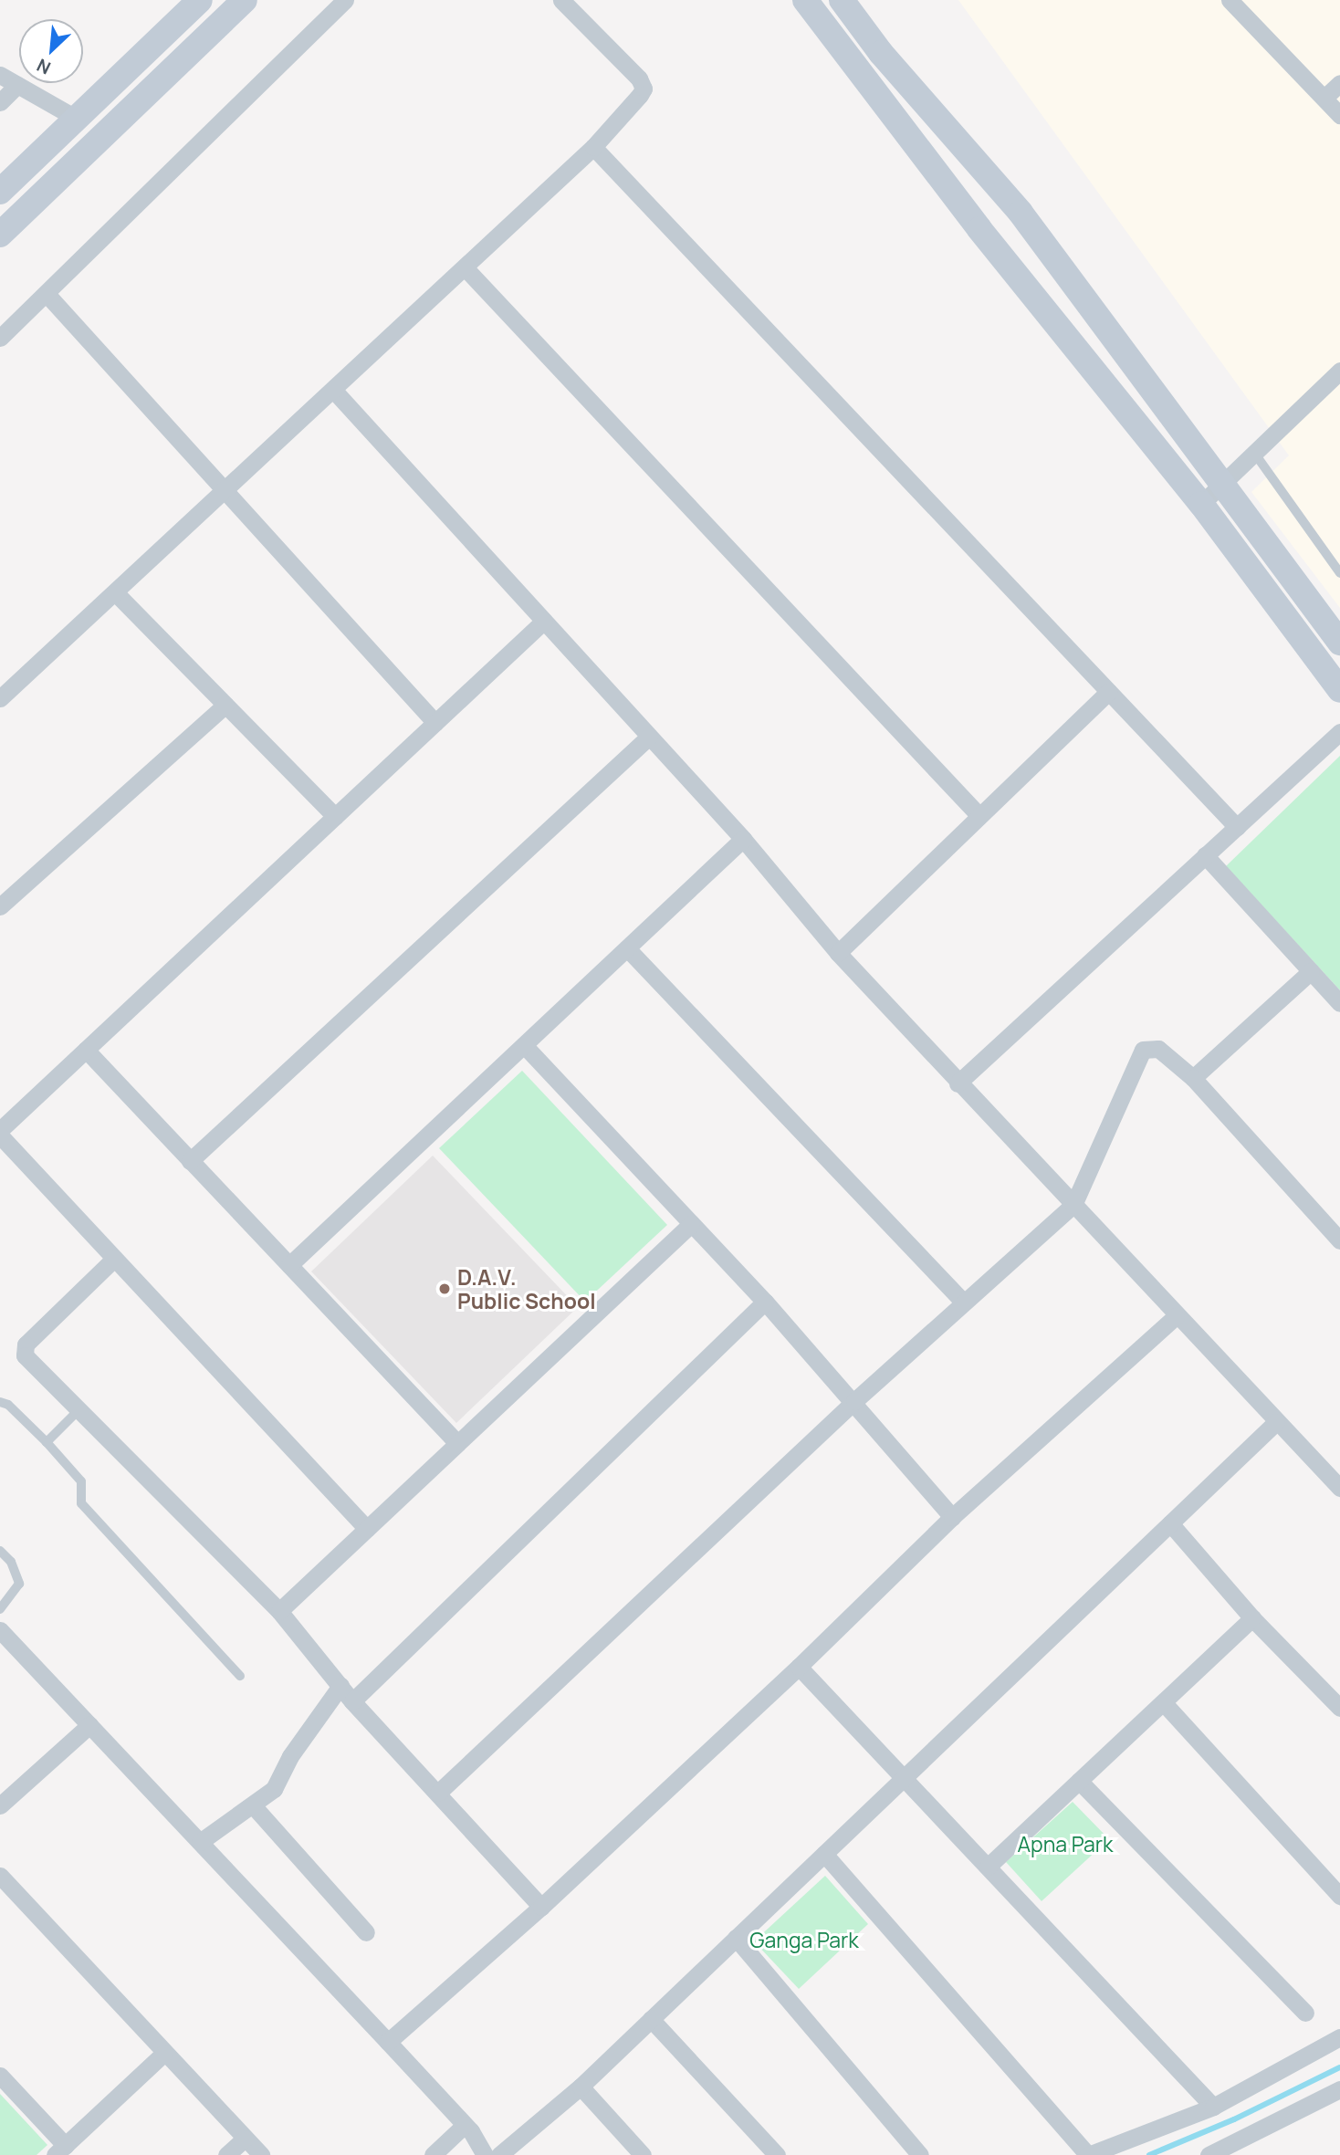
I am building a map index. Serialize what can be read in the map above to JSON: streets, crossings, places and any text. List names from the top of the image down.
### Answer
{
  "parks": ["Apna Park", "Ganga Park"],
  "places": ["D.A.V. Public School"],
  "north": "bottom left"
}
